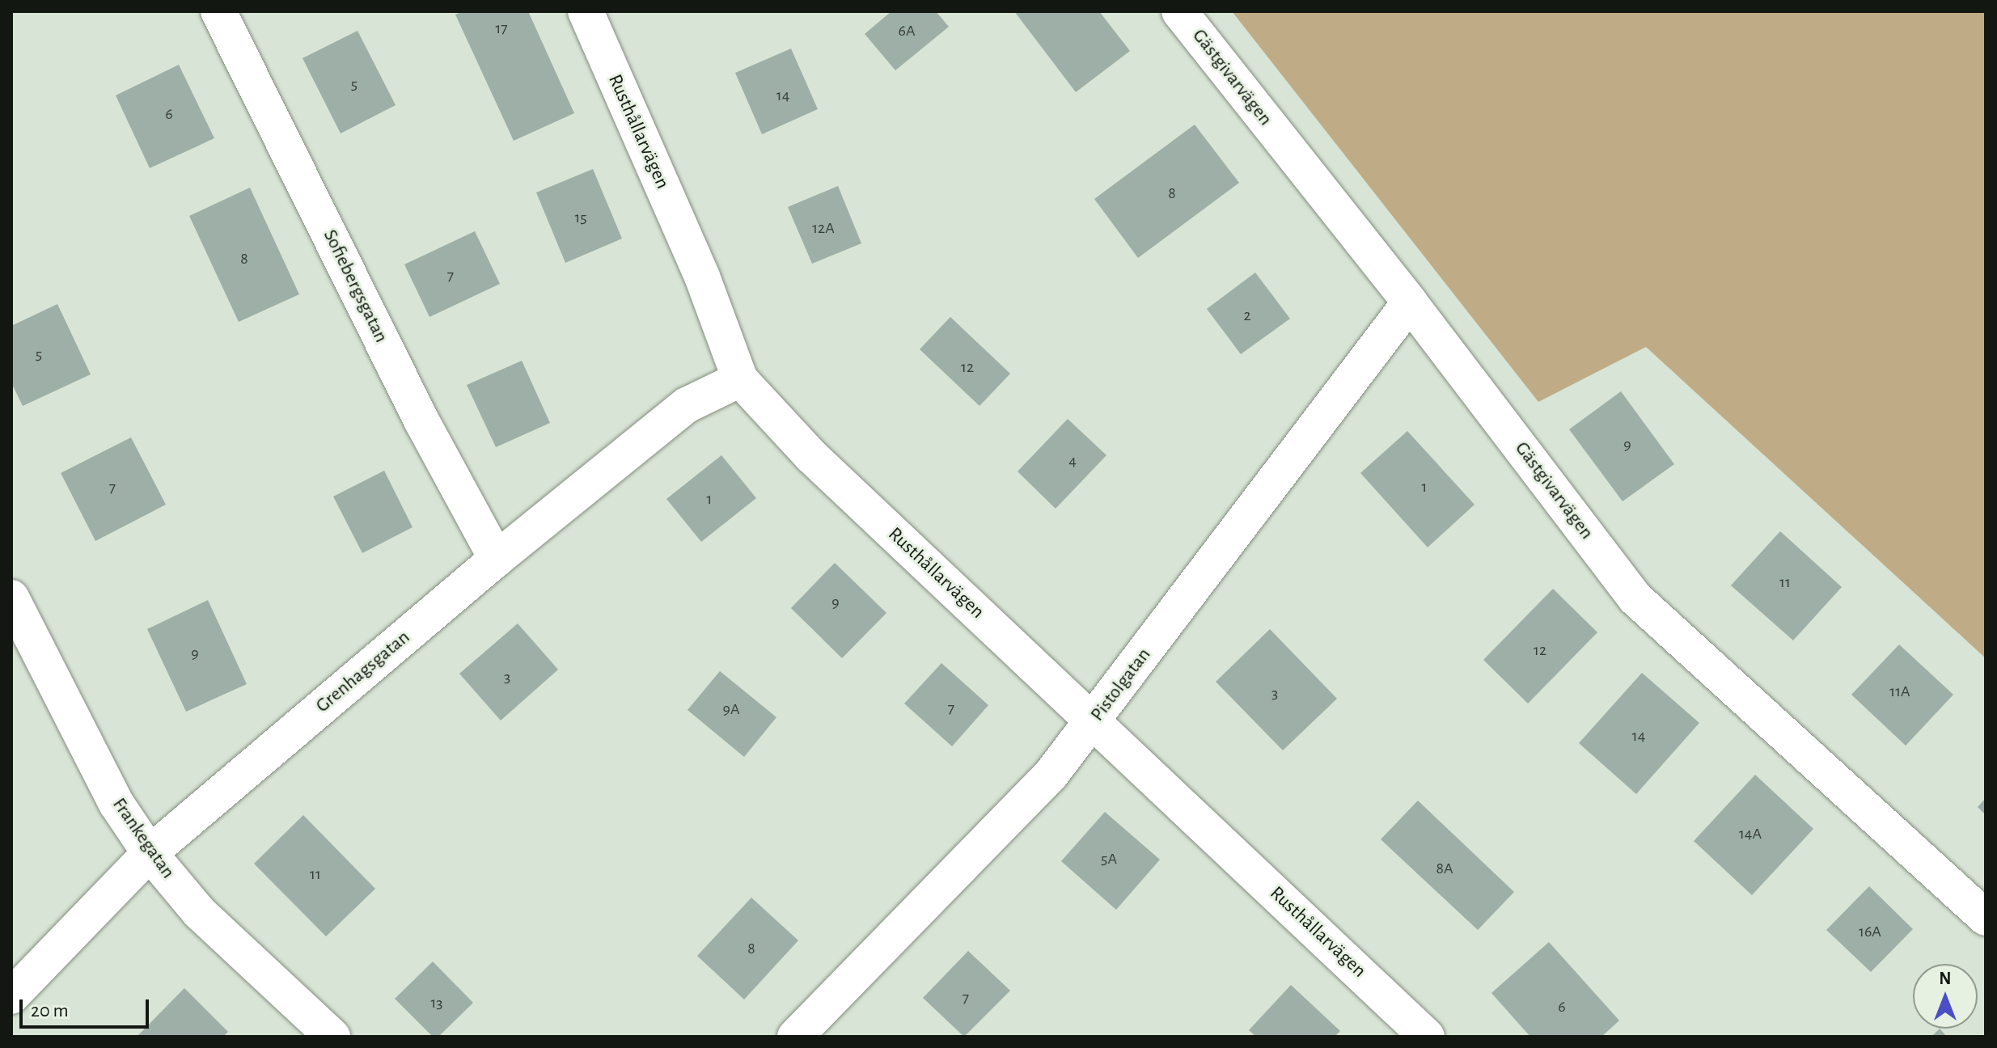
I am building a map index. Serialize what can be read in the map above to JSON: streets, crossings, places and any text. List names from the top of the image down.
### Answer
{
  "streets": {
    "street": [
      "Gästgivarvägen",
      "Rusthållarvägen",
      "Sofiebergsgatan",
      "Grenhagsgatan",
      "Pistolgatan",
      "Frankegatan"
    ]
  },
  "crossings": [
    ["Gästgivarvägen", "Pistolgatan"],
    ["Rusthållarvägen", "Grenhagsgatan"],
    ["Rusthållarvägen", "Pistolgatan"],
    ["Sofiebergsgatan", "Grenhagsgatan"],
    ["Grenhagsgatan", "Frankegatan"]
  ],
  "house_numbers": [
    "17",
    "6A",
    "5",
    "14",
    "6",
    "8",
    "15",
    "12A",
    "8",
    "7",
    "2",
    "5",
    "12",
    "9",
    "4",
    "1",
    "7",
    "1",
    "11",
    "9",
    "12",
    "9",
    "3",
    "11A",
    "3",
    "7",
    "9A",
    "14",
    "14A",
    "5A",
    "8A",
    "11",
    "16A",
    "8",
    "7",
    "13",
    "6"
  ],
  "scale_bar": "20 m",
  "north": "top"
}
